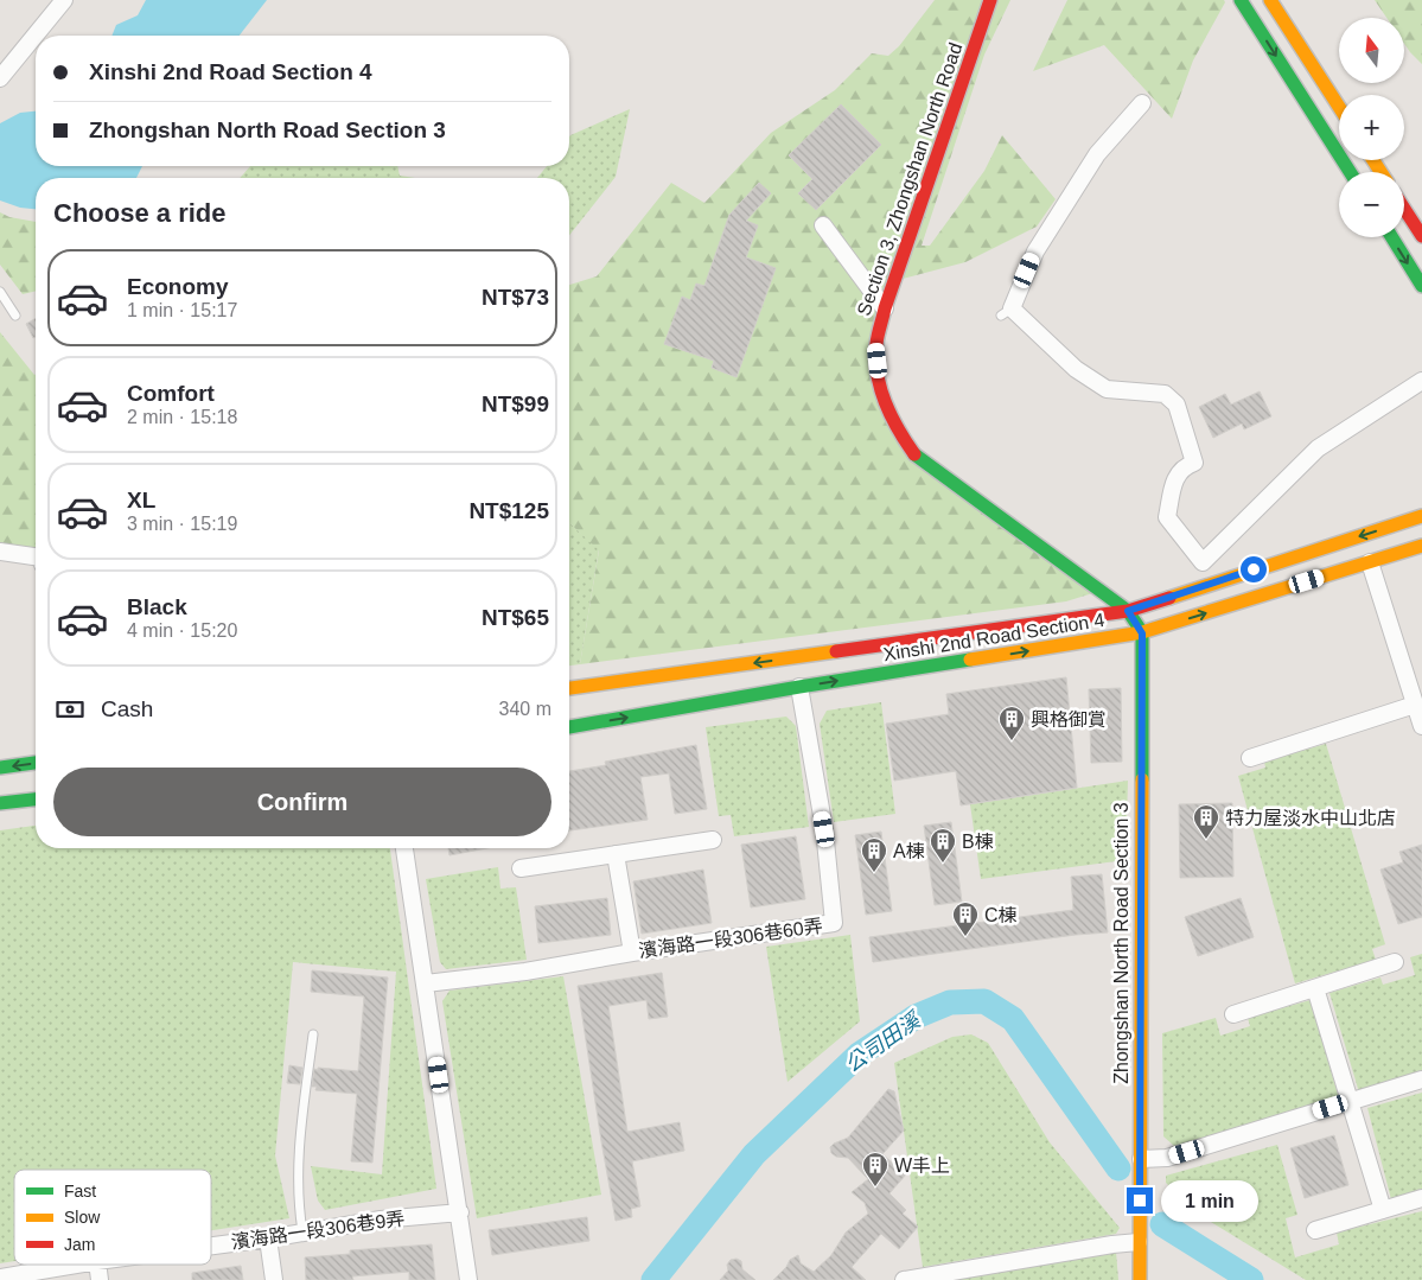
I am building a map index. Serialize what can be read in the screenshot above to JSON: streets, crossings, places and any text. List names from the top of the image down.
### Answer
{
  "streets": {
    "street": [
      "Section 3, Zhongshan North Road",
      "Xinshi 2nd Road Section 4",
      "濱海路一段306巷60弄",
      "Zhongshan North Road Section 3",
      "濱海路一段306巷9弄"
    ]
  },
  "crossings": [
    ["Section 3, Zhongshan North Road", "Xinshi 2nd Road Section 4"],
    ["Xinshi 2nd Road Section 4", "濱海路一段306巷60弄"],
    ["Xinshi 2nd Road Section 4", "Zhongshan North Road Section 3"]
  ],
  "water": ["公司田溪"],
  "places": {
    "building": [
      "興格御賞",
      "特力屋淡水中山北店",
      "B棟",
      "A棟",
      "C棟",
      "W丰上"
    ]
  },
  "legend": ["Fast", "Slow", "Jam"],
  "north": "top",
  "page": {
    "map_buttons": ["+", "−"],
    "banner": ["Xinshi 2nd Road Section 4", "Zhongshan North Road Section 3"],
    "heading": "Choose a ride",
    "list": [
      {
        "name": "Economy",
        "note": "1 min · 15:17",
        "value": "NT$73"
      },
      {
        "name": "Comfort",
        "note": "2 min · 15:18",
        "value": "NT$99"
      },
      {
        "name": "XL",
        "note": "3 min · 15:19",
        "value": "NT$125"
      },
      {
        "name": "Black",
        "note": "4 min · 15:20",
        "value": "NT$65"
      }
    ],
    "pay": ["Cash", "340 m"],
    "buttons": "Confirm",
    "bubble": "1 min"
  }
}
